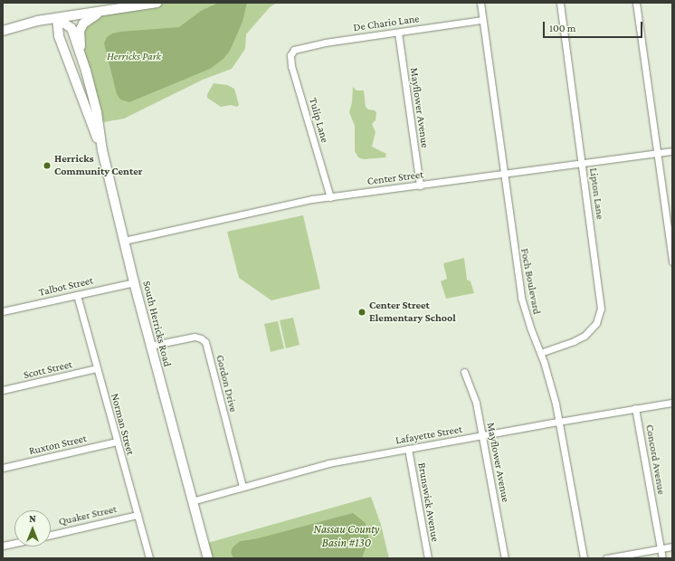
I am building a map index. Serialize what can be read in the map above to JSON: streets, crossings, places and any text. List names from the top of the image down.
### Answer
{
  "streets": {
    "main road": ["South Herricks Road"],
    "street": [
      "De Chario Lane",
      "Mayflower Avenue",
      "Tulip Lane",
      "Center Street",
      "Lipton Lane",
      "Foch Boulevard",
      "Talbot Street",
      "Scott Street",
      "Gordon Drive",
      "Norman Street",
      "Lafayette Street",
      "Ruxton Street",
      "Concord Avenue",
      "Brunswick Avenue",
      "Quaker Street"
    ]
  },
  "crossings": [
    ["De Chario Lane", "Mayflower Avenue"],
    ["De Chario Lane", "Tulip Lane"],
    ["De Chario Lane", "Foch Boulevard"],
    ["Mayflower Avenue", "Center Street"],
    ["Mayflower Avenue", "Lafayette Street"],
    ["Tulip Lane", "Center Street"],
    ["Center Street", "Lipton Lane"],
    ["Center Street", "Foch Boulevard"],
    ["Center Street", "South Herricks Road"],
    ["Lipton Lane", "Foch Boulevard"],
    ["Foch Boulevard", "Lafayette Street"],
    ["Talbot Street", "South Herricks Road"],
    ["Talbot Street", "Norman Street"],
    ["South Herricks Road", "Gordon Drive"],
    ["South Herricks Road", "Lafayette Street"],
    ["Scott Street", "Norman Street"],
    ["Gordon Drive", "Lafayette Street"],
    ["Norman Street", "Ruxton Street"],
    ["Norman Street", "Quaker Street"],
    ["Lafayette Street", "Concord Avenue"],
    ["Lafayette Street", "Brunswick Avenue"]
  ],
  "water": ["Nassau County Basin #130"],
  "parks": ["Herricks Park"],
  "places": ["Herricks Community Center", "Center Street Elementary School"],
  "scale_bar": "100 m",
  "north": "top"
}
